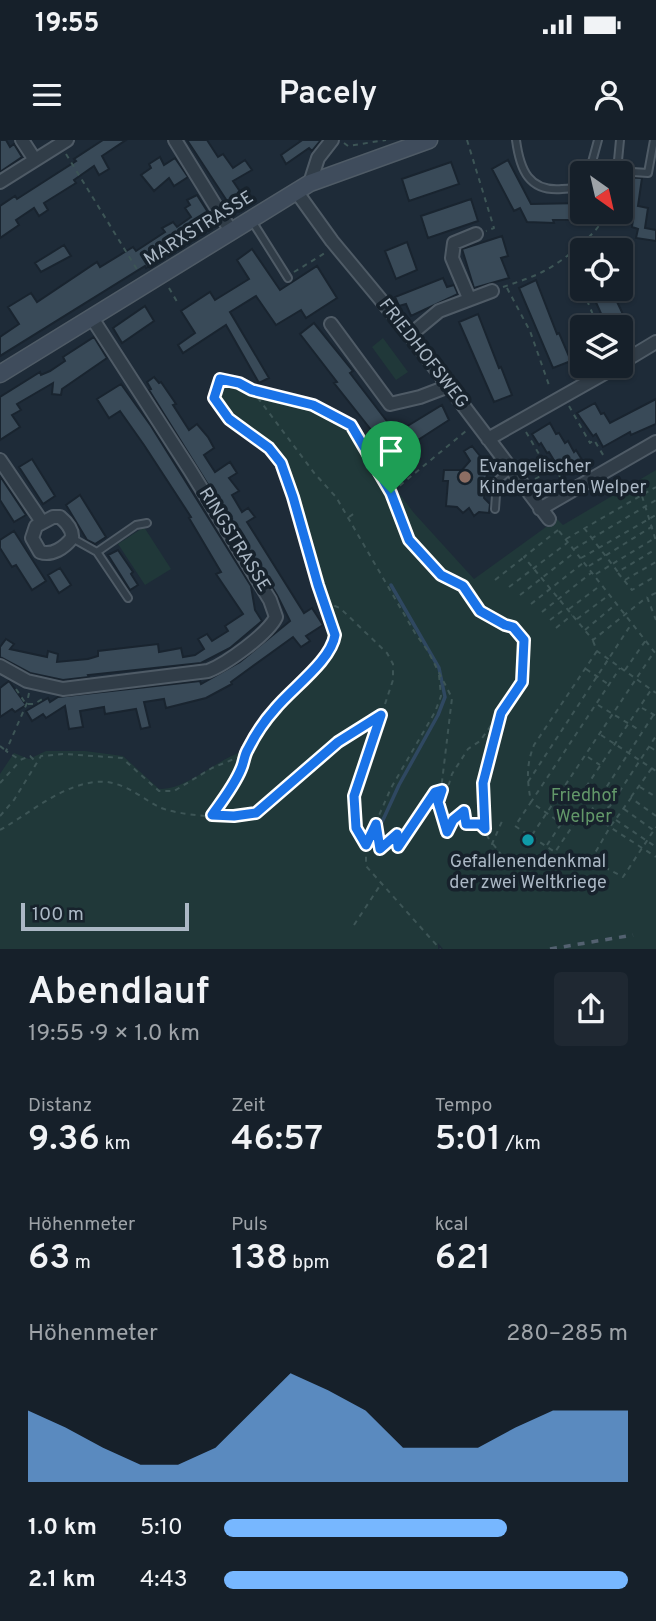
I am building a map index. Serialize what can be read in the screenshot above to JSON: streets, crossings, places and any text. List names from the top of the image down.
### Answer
{
  "streets": {
    "street": ["MARXSTRASSE", "FRIEDHOFSWEG", "RINGSTRASSE"]
  },
  "crossings": [
    ["MARXSTRASSE", "FRIEDHOFSWEG"],
    ["MARXSTRASSE", "RINGSTRASSE"]
  ],
  "parks": ["Friedhof Welper"],
  "places": ["Evangelischer Kindergarten Welper", "Gefallenendenkmal der zwei Weltkriege"],
  "scale_bar": "100 m",
  "north": "bottom right",
  "page": {
    "status": "19:55",
    "header": "Pacely",
    "scale": "100 m",
    "heading": ["Abendlauf", "19:55 · 9 × 1.0 km"],
    "stats": [
      ["Distanz", "9.36 km"],
      ["Zeit", "46:57"],
      ["Tempo", "5:01 /km"],
      ["Höhenmeter", "63 m"],
      ["Puls", "138 bpm"],
      ["kcal", "621"]
    ],
    "chart": ["Höhenmeter", "280–285 m"],
    "list": [
      {
        "name": "1.0 km",
        "note": "5:10"
      },
      {
        "name": "2.1 km",
        "note": "4:43"
      }
    ]
  }
}
